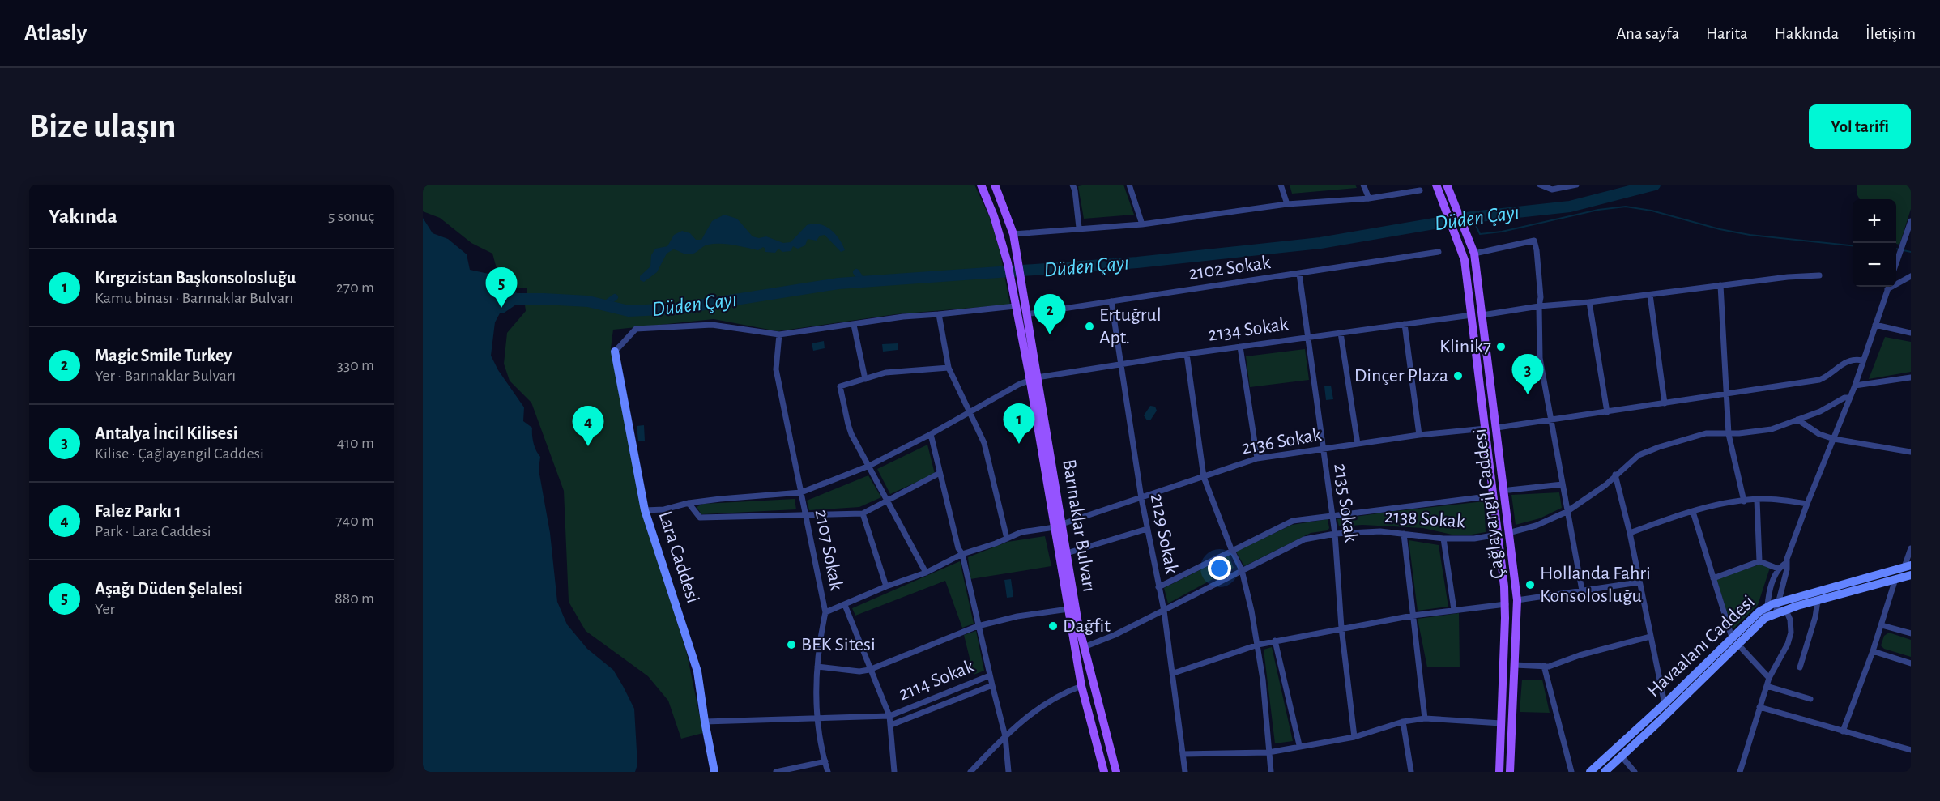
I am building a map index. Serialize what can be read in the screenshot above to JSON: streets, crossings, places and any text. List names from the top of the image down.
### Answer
{
  "streets": {
    "main road": ["Çağlayangil Caddesi", "Barınaklar Bulvarı"],
    "street": [
      "2102 Sokak",
      "2134 Sokak",
      "2136 Sokak",
      "2135 Sokak",
      "2138 Sokak",
      "2129 Sokak",
      "2107 Sokak",
      "Lara Caddesi",
      "Havaalanı Caddesi",
      "2114 Sokak"
    ]
  },
  "crossings": [
    ["2102 Sokak", "2135 Sokak"],
    ["2102 Sokak", "Barınaklar Bulvarı"],
    ["2102 Sokak", "2129 Sokak"],
    ["2134 Sokak", "2135 Sokak"],
    ["2134 Sokak", "Çağlayangil Caddesi"],
    ["2134 Sokak", "Barınaklar Bulvarı"],
    ["2134 Sokak", "2129 Sokak"],
    ["2134 Sokak", "2107 Sokak"],
    ["2134 Sokak", "Lara Caddesi"],
    ["2134 Sokak", "2114 Sokak"],
    ["2136 Sokak", "2135 Sokak"],
    ["2136 Sokak", "Çağlayangil Caddesi"],
    ["2136 Sokak", "Barınaklar Bulvarı"],
    ["2136 Sokak", "2129 Sokak"],
    ["2136 Sokak", "2107 Sokak"],
    ["2136 Sokak", "2114 Sokak"],
    ["2135 Sokak", "2138 Sokak"],
    ["Çağlayangil Caddesi", "2138 Sokak"],
    ["2138 Sokak", "Barınaklar Bulvarı"],
    ["2138 Sokak", "2129 Sokak"],
    ["2107 Sokak", "2114 Sokak"],
    ["Lara Caddesi", "2114 Sokak"]
  ],
  "water": ["Düden Çayı"],
  "places": [
    "Ertuğrul Apt.",
    "Klinik7",
    "Dinçer Plaza",
    "Hollanda Fahri Konsolosluğu",
    "Dağfit",
    "BEK Sitesi"
  ],
  "page": {
    "header": "Atlasly",
    "nav": [
      "Ana sayfa",
      "Harita",
      "Hakkında",
      "İletişim"
    ],
    "buttons": "Yol tarifi",
    "title": "Bize ulaşın",
    "heading": ["Yakında", "5 sonuç"],
    "map_buttons": ["+", "−"],
    "list": [
      {
        "mark": "1",
        "name": "Kırgızistan Başkonsolosluğu",
        "note": "Kamu binası · Barınaklar Bulvarı",
        "value": "270 m"
      },
      {
        "mark": "2",
        "name": "Magic Smile Turkey",
        "note": "Yer · Barınaklar Bulvarı",
        "value": "330 m"
      },
      {
        "mark": "3",
        "name": "Antalya İncil Kilisesi",
        "note": "Kilise · Çağlayangil Caddesi",
        "value": "410 m"
      },
      {
        "mark": "4",
        "name": "Falez Parkı 1",
        "note": "Park · Lara Caddesi",
        "value": "740 m"
      },
      {
        "mark": "5",
        "name": "Aşağı Düden Şelalesi",
        "note": "Yer",
        "value": "880 m"
      }
    ],
    "pins": [
      "5",
      "2",
      "3",
      "1",
      "4"
    ]
  }
}
